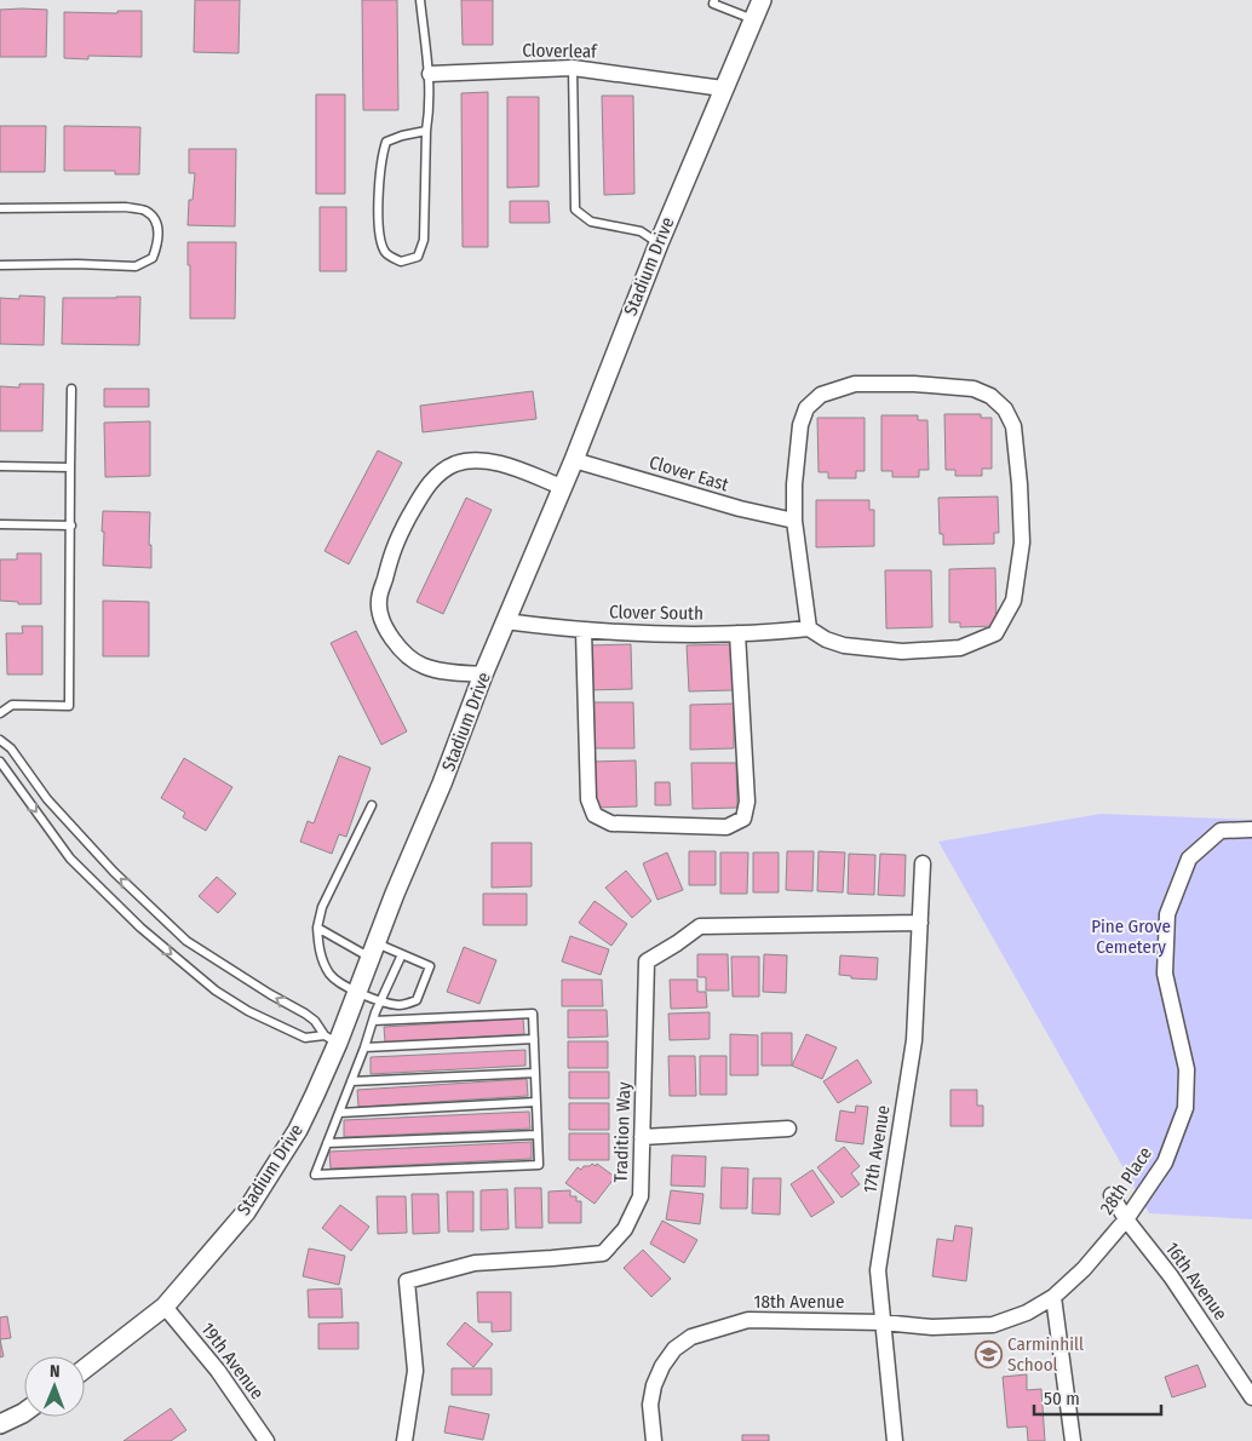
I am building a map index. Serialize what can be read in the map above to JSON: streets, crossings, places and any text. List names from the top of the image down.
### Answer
{
  "streets": {
    "street": [
      "Cloverleaf",
      "Stadium Drive",
      "Clover East",
      "Clover South",
      "Tradition Way",
      "17th Avenue",
      "28th Place",
      "16th Avenue",
      "18th Avenue",
      "19th Avenue"
    ]
  },
  "crossings": [
    ["Cloverleaf", "Stadium Drive"],
    ["Stadium Drive", "Clover East"],
    ["Stadium Drive", "Clover South"],
    ["Stadium Drive", "19th Avenue"],
    ["Tradition Way", "17th Avenue"],
    ["17th Avenue", "28th Place"],
    ["17th Avenue", "18th Avenue"],
    ["28th Place", "16th Avenue"],
    ["28th Place", "18th Avenue"]
  ],
  "parks": ["Pine Grove Cemetery"],
  "places": {
    "school or university": ["Carminhill School"]
  },
  "scale_bar": "50 m",
  "north": "top"
}
